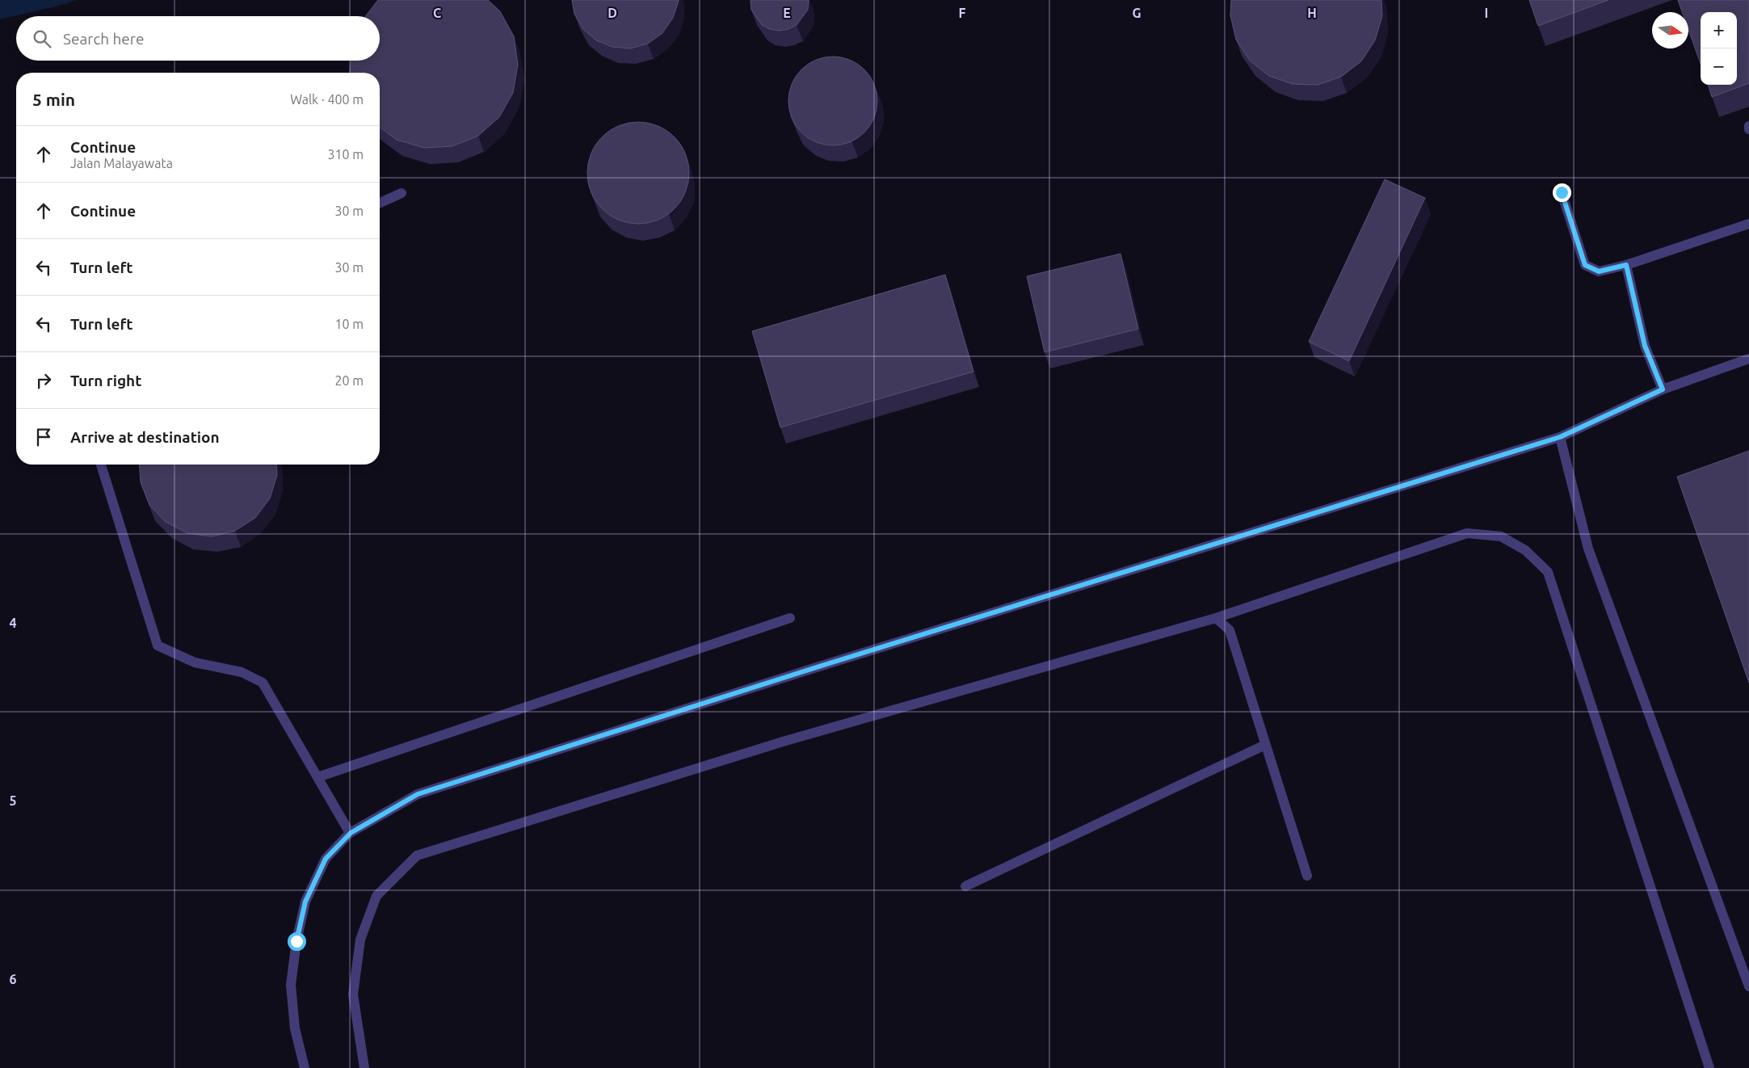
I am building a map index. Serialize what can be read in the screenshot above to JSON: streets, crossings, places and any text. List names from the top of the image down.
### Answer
{
  "north": "right",
  "page": {
    "map_buttons": ["+", "−"],
    "search": "Search here",
    "heading": ["5 min", "Walk · 400 m"],
    "list": [
      ["Continue", "Jalan Malayawata", "310 m"],
      ["Continue", "30 m"],
      ["Turn left", "30 m"],
      ["Turn left", "10 m"],
      ["Turn right", "20 m"],
      "Arrive at destination"
    ]
  },
  "grid": {
    "columns": [
      "C",
      "D",
      "E",
      "F",
      "G",
      "H",
      "I"
    ],
    "rows": ["4", "5", "6"]
  }
}
